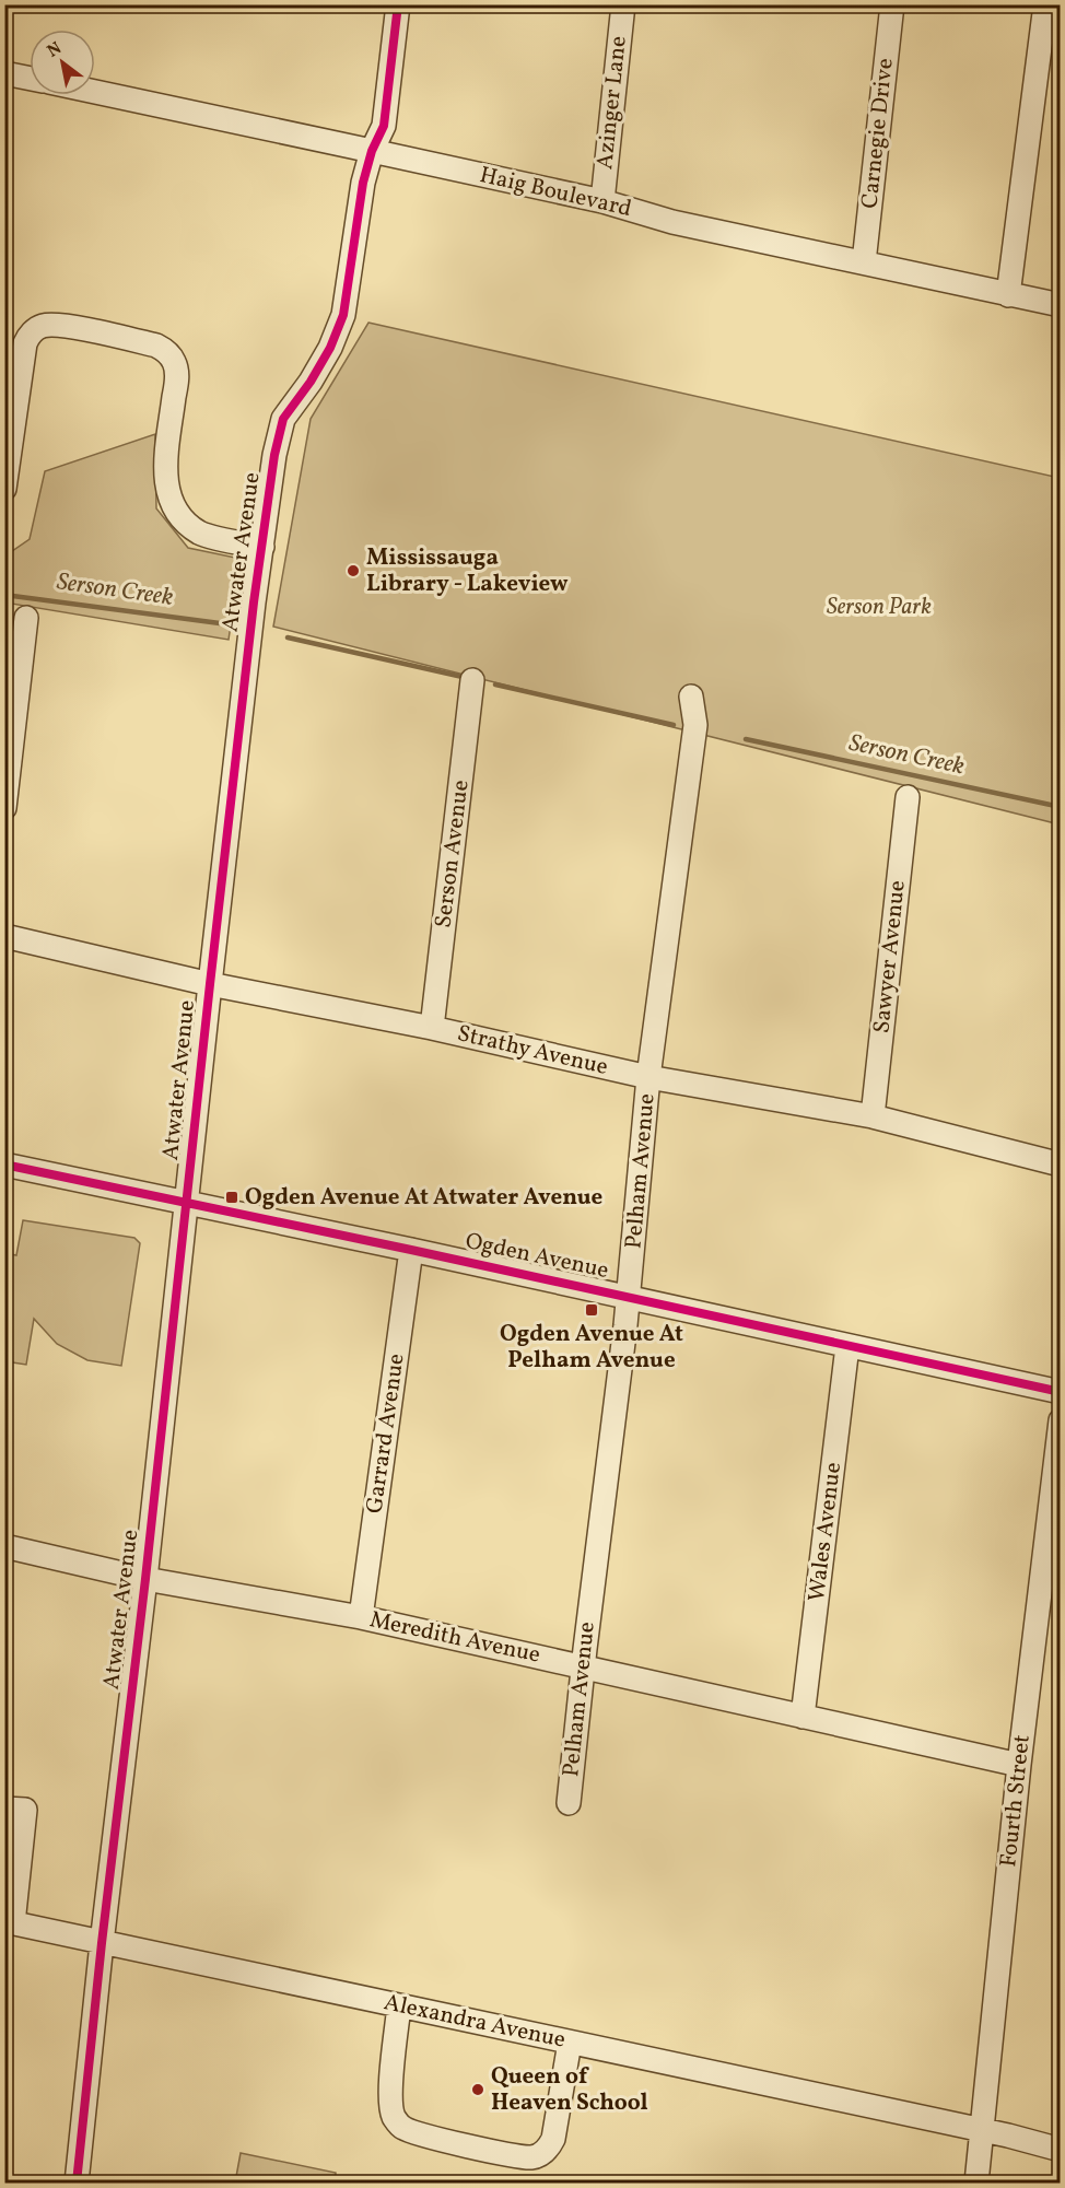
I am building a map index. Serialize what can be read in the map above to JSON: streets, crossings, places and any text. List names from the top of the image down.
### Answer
{
  "streets": {
    "street": [
      "Azinger Lane",
      "Carnegie Drive",
      "Haig Boulevard",
      "Atwater Avenue",
      "Serson Avenue",
      "Sawyer Avenue",
      "Strathy Avenue",
      "Pelham Avenue",
      "Ogden Avenue",
      "Garrard Avenue",
      "Wales Avenue",
      "Meredith Avenue",
      "Fourth Street",
      "Alexandra Avenue"
    ]
  },
  "crossings": [
    ["Azinger Lane", "Haig Boulevard"],
    ["Carnegie Drive", "Haig Boulevard"],
    ["Haig Boulevard", "Atwater Avenue"],
    ["Atwater Avenue", "Strathy Avenue"],
    ["Atwater Avenue", "Ogden Avenue"],
    ["Atwater Avenue", "Meredith Avenue"],
    ["Atwater Avenue", "Alexandra Avenue"],
    ["Serson Avenue", "Strathy Avenue"],
    ["Sawyer Avenue", "Strathy Avenue"],
    ["Strathy Avenue", "Pelham Avenue"],
    ["Pelham Avenue", "Ogden Avenue"],
    ["Pelham Avenue", "Meredith Avenue"],
    ["Ogden Avenue", "Garrard Avenue"],
    ["Ogden Avenue", "Wales Avenue"],
    ["Garrard Avenue", "Meredith Avenue"],
    ["Wales Avenue", "Meredith Avenue"],
    ["Meredith Avenue", "Fourth Street"],
    ["Fourth Street", "Alexandra Avenue"]
  ],
  "water": ["Serson Creek"],
  "parks": ["Serson Park"],
  "places": {
    "other": ["Mississauga Library - Lakeview", "Queen of Heaven School"],
    "transit": ["Ogden Avenue At Atwater Avenue", "Ogden Avenue At Pelham Avenue"]
  },
  "north": "top left"
}
